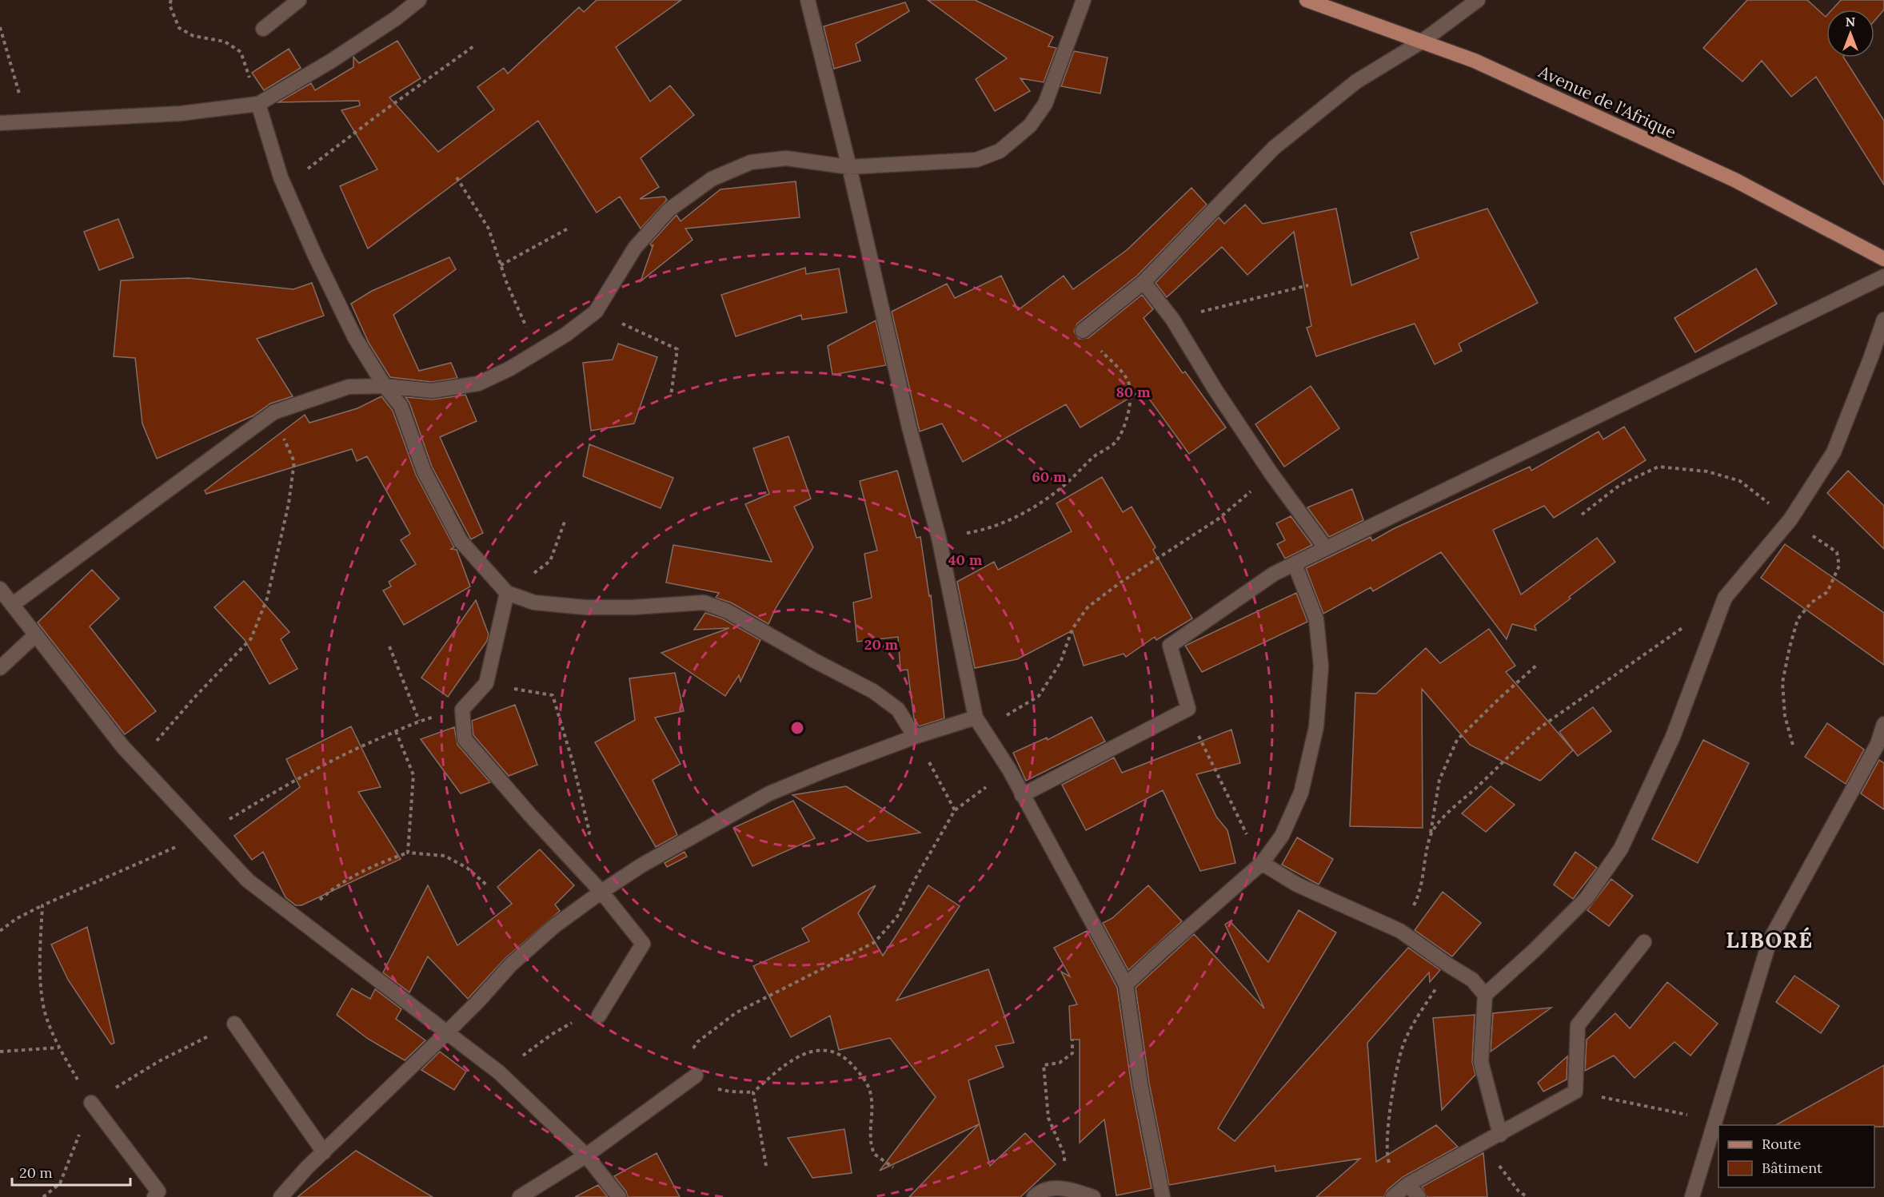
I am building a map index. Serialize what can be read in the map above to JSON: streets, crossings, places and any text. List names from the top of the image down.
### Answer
{
  "streets": {
    "main road": ["Avenue de l'Afrique"]
  },
  "districts": ["LIBORÉ"],
  "legend": ["Route", "Bâtiment"],
  "scale_bar": "20 m",
  "north": "top",
  "rings": [
    "80 m",
    "60 m",
    "40 m",
    "20 m"
  ]
}
